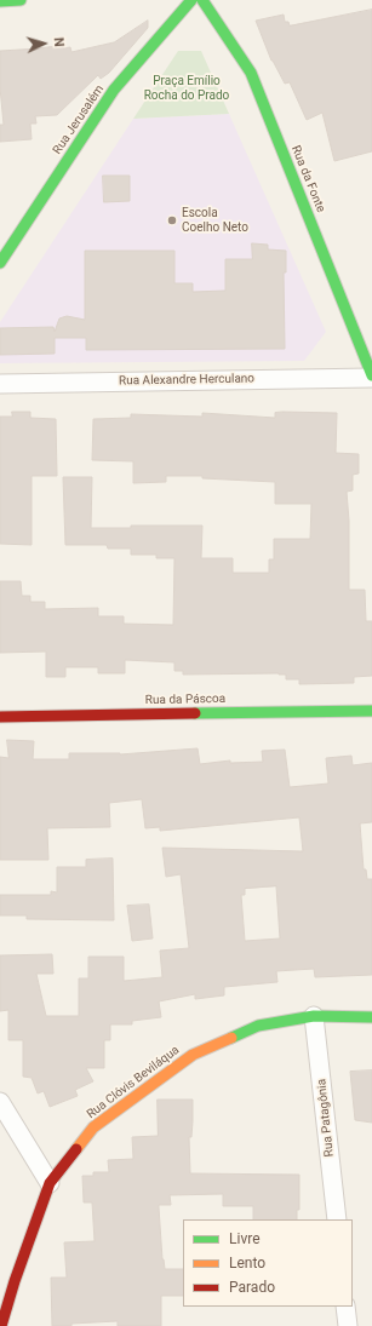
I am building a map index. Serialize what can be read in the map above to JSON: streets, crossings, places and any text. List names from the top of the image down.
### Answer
{
  "streets": {
    "street": [
      "Rua Jerusalém",
      "Rua da Fonte",
      "Rua Alexandre Herculano",
      "Rua da Páscoa",
      "Rua Clóvis Beviláqua",
      "Rua Patagônia"
    ]
  },
  "crossings": [
    ["Rua da Fonte", "Rua Alexandre Herculano"],
    ["Rua Clóvis Beviláqua", "Rua Patagônia"]
  ],
  "parks": ["Praça Emílio Rocha do Prado"],
  "places": ["Escola Coelho Neto"],
  "legend": ["Livre", "Lento", "Parado"],
  "north": "right"
}
